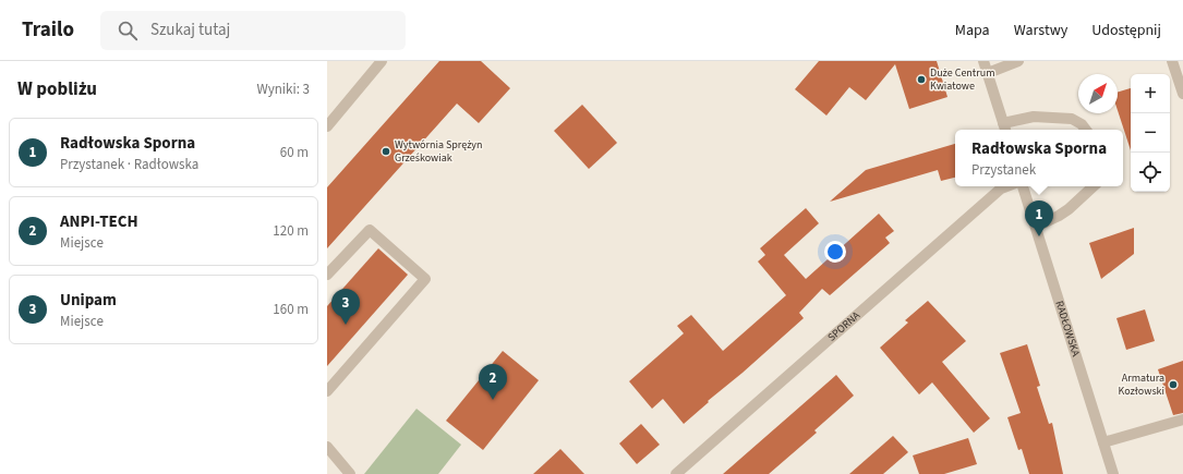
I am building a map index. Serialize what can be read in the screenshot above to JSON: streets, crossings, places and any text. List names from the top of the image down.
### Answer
{
  "streets": {
    "street": ["SPORNA", "RADŁOWSKA"]
  },
  "places": ["Duże Centrum Kwiatowe", "Wytwórnia Sprężyn Grześkowiak", "Armatura Kozłowski"],
  "north": "top right",
  "page": {
    "header": "Trailo",
    "search": "Szukaj tutaj",
    "nav": ["Mapa", "Warstwy", "Udostępnij"],
    "heading": ["W pobliżu", "Wyniki: 3"],
    "map_buttons": ["+", "−"],
    "list": [
      {
        "mark": "1",
        "name": "Radłowska Sporna",
        "note": "Przystanek · Radłowska",
        "value": "60 m"
      },
      {
        "mark": "2",
        "name": "ANPI-TECH",
        "note": "Miejsce",
        "value": "120 m"
      },
      {
        "mark": "3",
        "name": "Unipam",
        "note": "Miejsce",
        "value": "160 m"
      }
    ],
    "popup": ["Radłowska Sporna", "Przystanek"],
    "pins": ["1", "3", "2"]
  }
}
